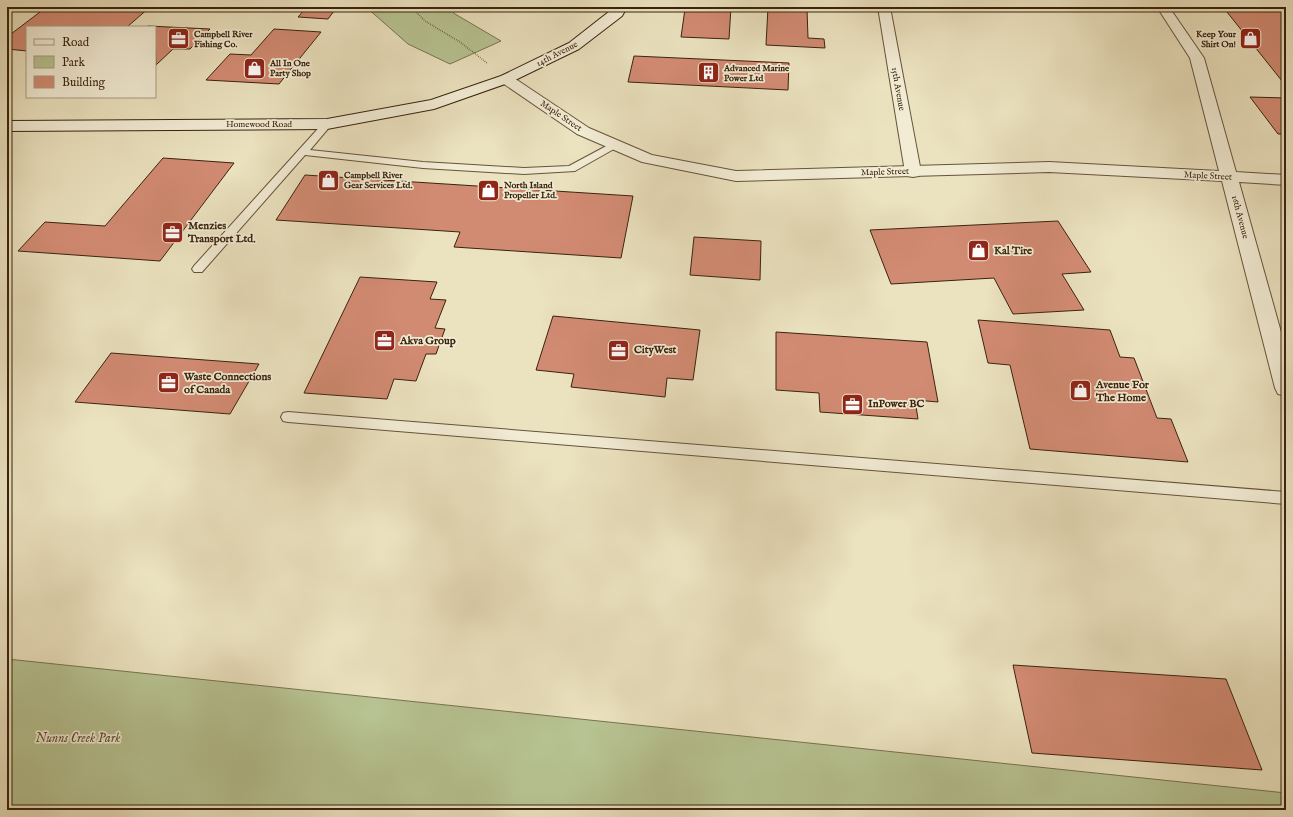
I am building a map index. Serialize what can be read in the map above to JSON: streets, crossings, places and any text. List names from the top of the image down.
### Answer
{
  "streets": {
    "street": [
      "14th Avenue",
      "15th Avenue",
      "Maple Street",
      "Homewood Road",
      "16th Avenue"
    ]
  },
  "crossings": [
    ["14th Avenue", "Maple Street"],
    ["14th Avenue", "Homewood Road"],
    ["15th Avenue", "Maple Street"],
    ["Maple Street", "Homewood Road"],
    ["Maple Street", "16th Avenue"]
  ],
  "parks": ["Nunns Creek Park"],
  "places": {
    "office": [
      "Campbell River Fishing Co.",
      "Menzies Transport Ltd.",
      "Akva Group",
      "CityWest",
      "Waste Connections of Canada",
      "InPower BC"
    ],
    "shop": [
      "Keep Your Shirt On!",
      "All In One Party Shop",
      "Campbell River Gear Services Ltd.",
      "North Island Propeller Ltd.",
      "Kal Tire",
      "Avenue For The Home"
    ],
    "building": ["Advanced Marine Power Ltd"]
  },
  "legend": ["Road", "Park", "Building"]
}
